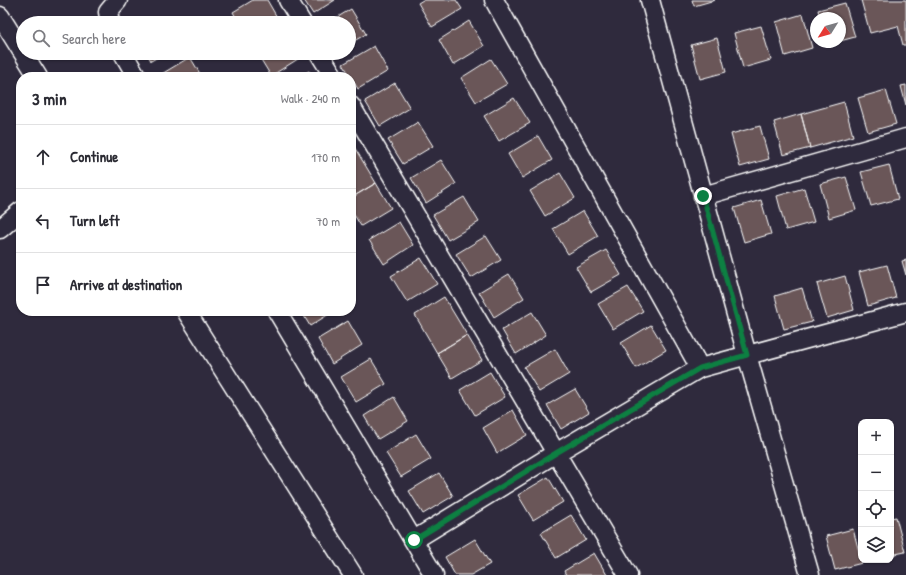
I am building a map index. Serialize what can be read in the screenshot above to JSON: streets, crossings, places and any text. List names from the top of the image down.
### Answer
{
  "north": "bottom left",
  "page": {
    "search": "Search here",
    "heading": ["3 min", "Walk · 240 m"],
    "list": [
      ["Continue", "170 m"],
      ["Turn left", "70 m"],
      "Arrive at destination"
    ],
    "map_buttons": ["+", "−"]
  }
}
